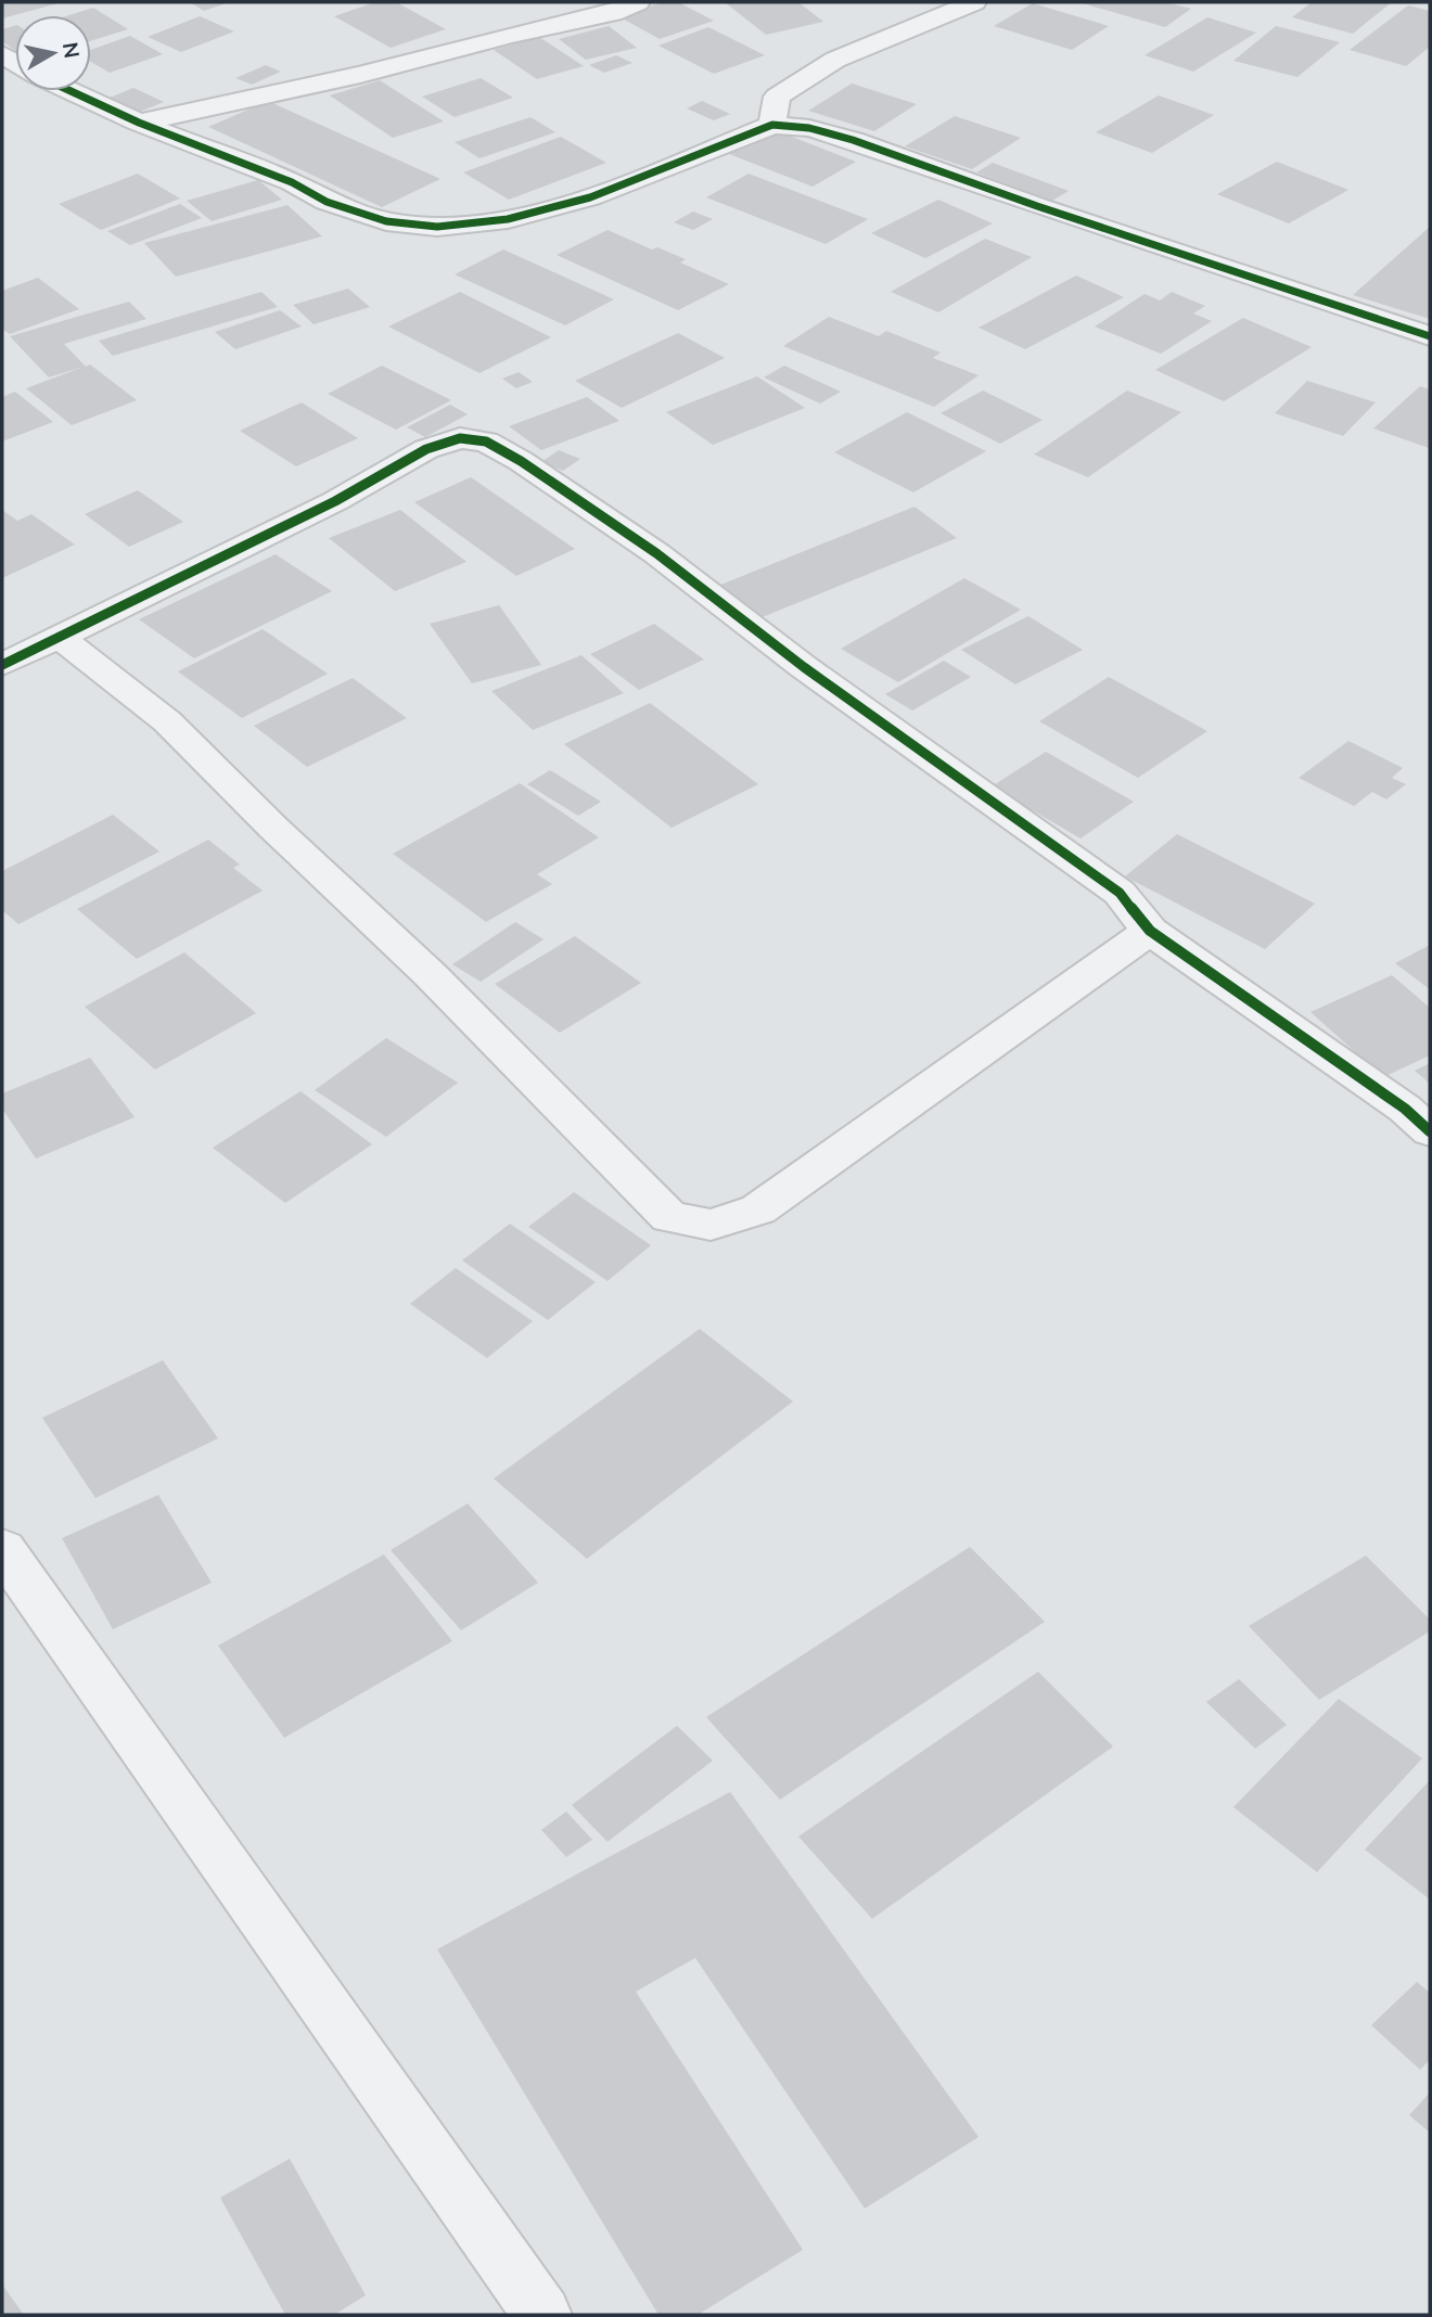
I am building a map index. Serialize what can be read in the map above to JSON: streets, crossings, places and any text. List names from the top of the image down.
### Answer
{
  "north": "right"
}
